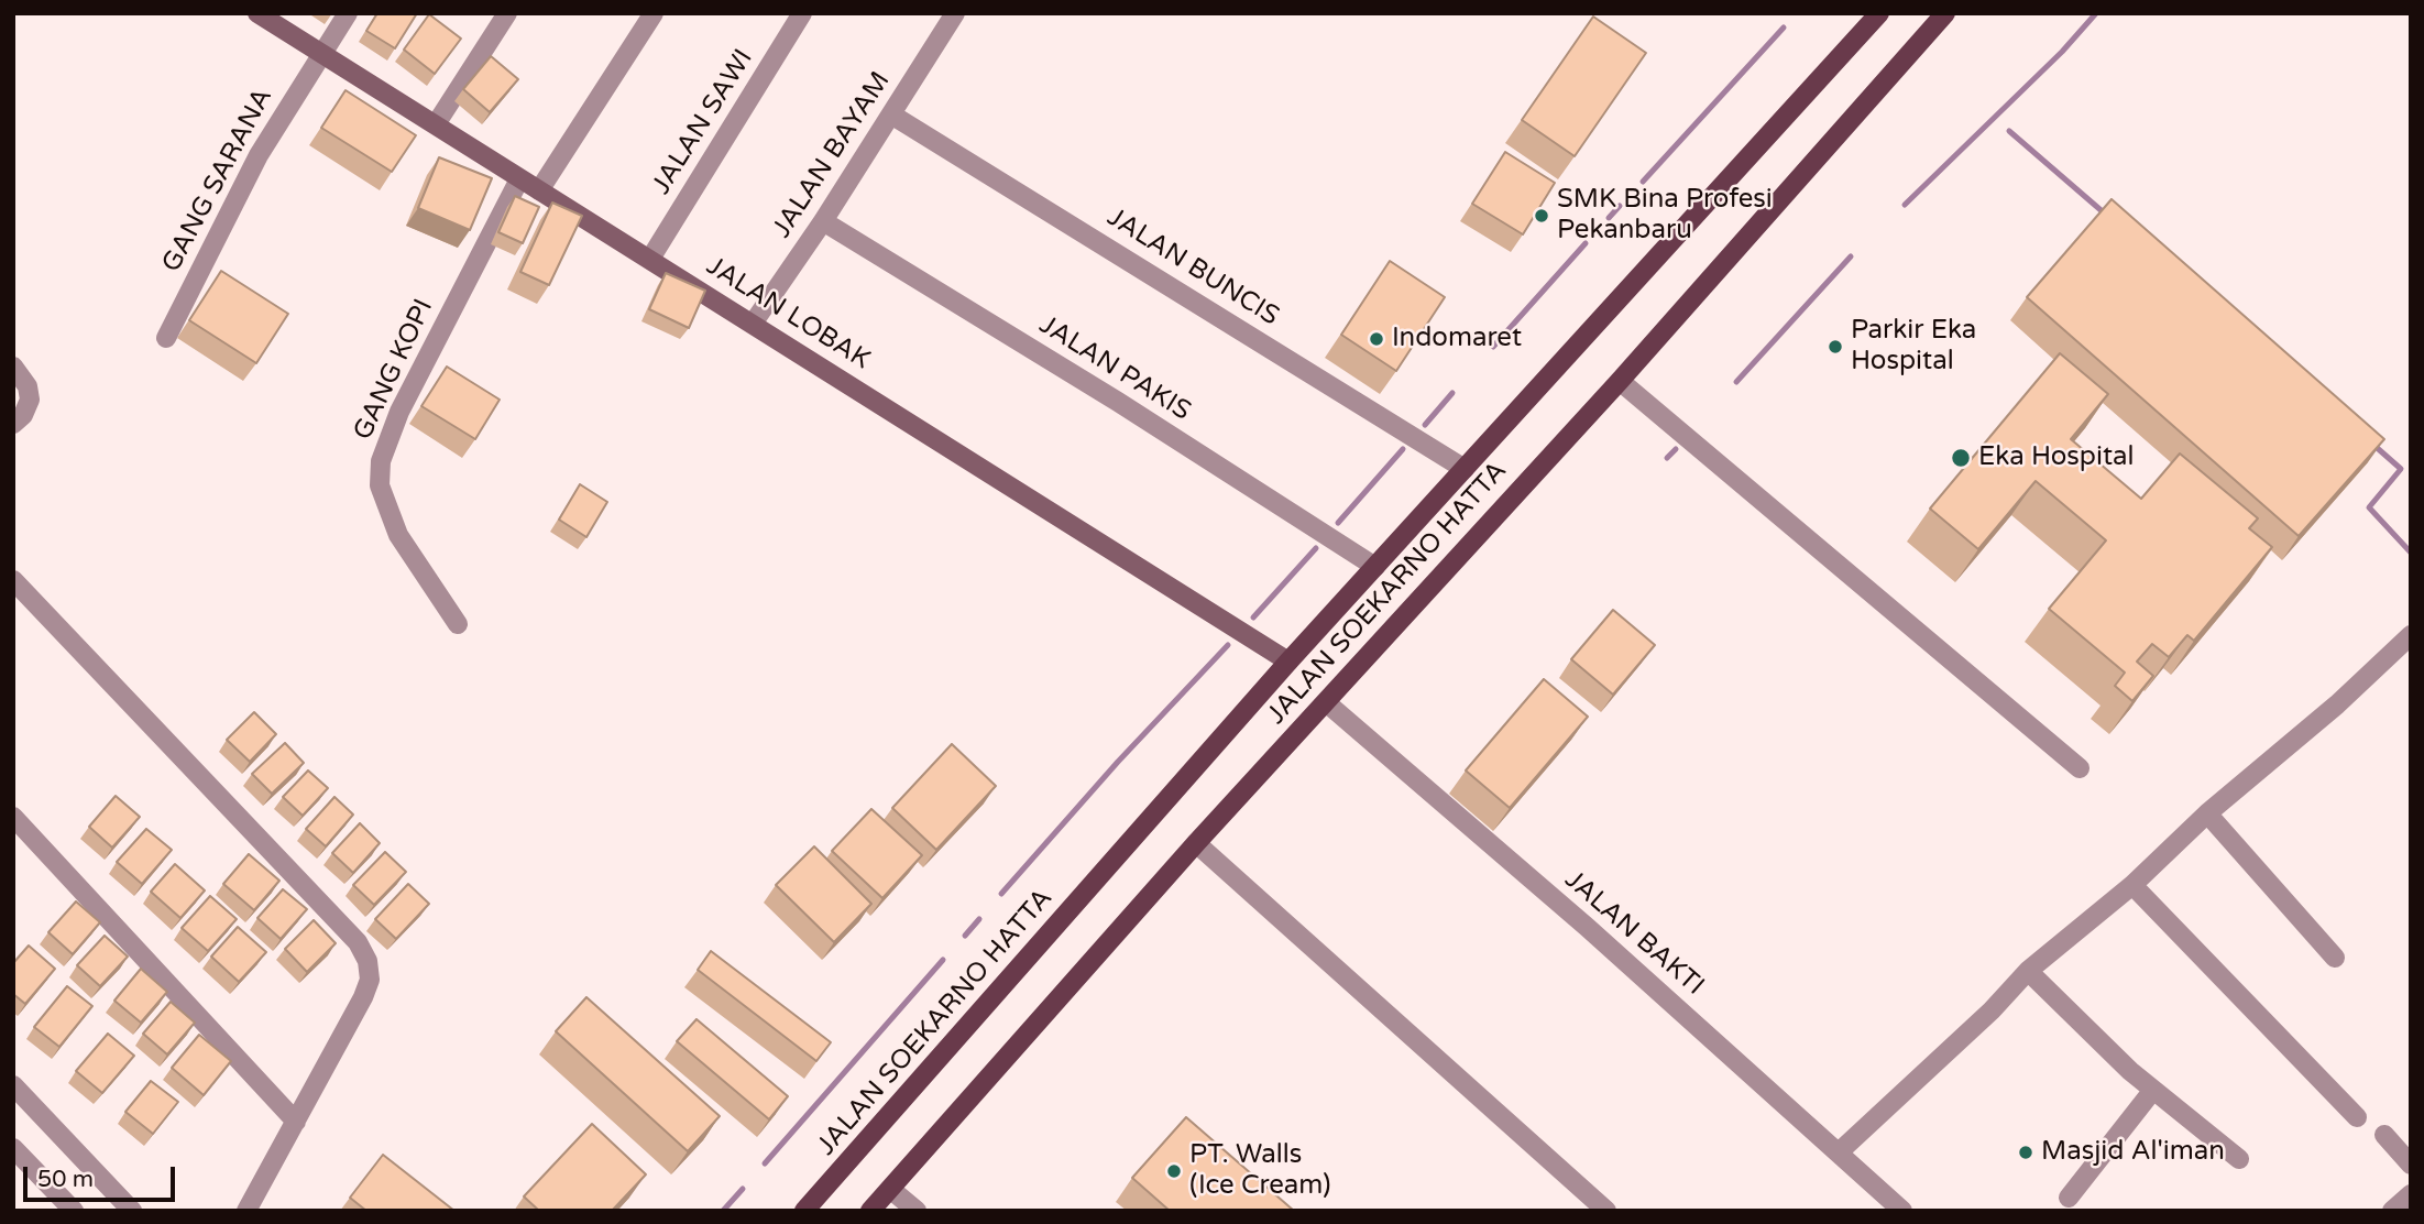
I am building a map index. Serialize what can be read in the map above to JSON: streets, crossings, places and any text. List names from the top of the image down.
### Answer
{
  "streets": {
    "main road": ["JALAN LOBAK", "JALAN SOEKARNO HATTA"],
    "street": [
      "JALAN SAWI",
      "JALAN BAYAM",
      "GANG SARANA",
      "JALAN BUNCIS",
      "JALAN PAKIS",
      "GANG KOPI",
      "JALAN BAKTI"
    ]
  },
  "crossings": [
    ["JALAN SAWI", "JALAN LOBAK"],
    ["JALAN BAYAM", "JALAN BUNCIS"],
    ["JALAN BAYAM", "JALAN LOBAK"],
    ["JALAN BAYAM", "JALAN PAKIS"],
    ["GANG SARANA", "JALAN LOBAK"],
    ["JALAN BUNCIS", "JALAN SOEKARNO HATTA"],
    ["JALAN LOBAK", "GANG KOPI"],
    ["JALAN LOBAK", "JALAN SOEKARNO HATTA"],
    ["JALAN PAKIS", "JALAN SOEKARNO HATTA"],
    ["JALAN SOEKARNO HATTA", "JALAN BAKTI"]
  ],
  "places": [
    "SMK Bina Profesi Pekanbaru",
    "Indomaret",
    "Parkir Eka Hospital",
    "Eka Hospital",
    "Masjid Al'iman",
    "PT. Walls (Ice Cream)"
  ],
  "scale_bar": "50 m"
}
